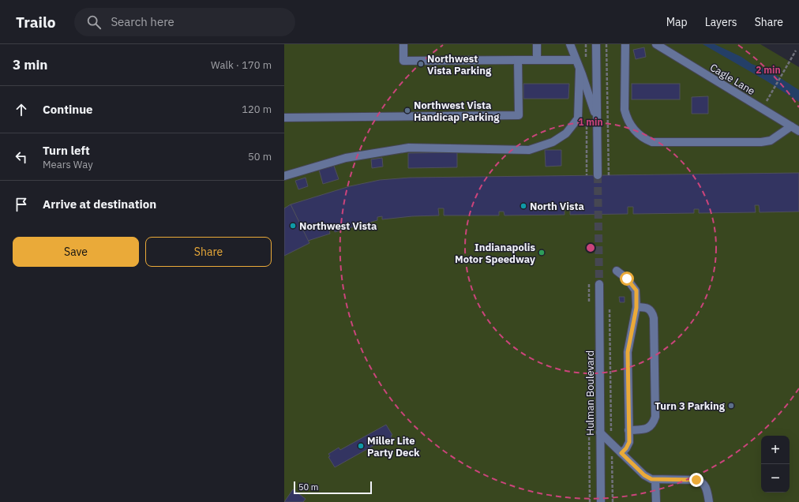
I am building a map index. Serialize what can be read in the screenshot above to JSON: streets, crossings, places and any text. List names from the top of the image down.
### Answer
{
  "streets": {
    "street": ["Cagle Lane", "Hulman Boulevard"]
  },
  "places": [
    "Northwest Vista Parking",
    "Northwest Vista Handicap Parking",
    "North Vista",
    "Northwest Vista",
    "Indianapolis Motor Speedway",
    "Turn 3 Parking",
    "Miller Lite Party Deck"
  ],
  "scale_bar": "50 m",
  "page": {
    "header": "Trailo",
    "search": "Search here",
    "nav": ["Map", "Layers", "Share"],
    "heading": ["3 min", "Walk · 170 m"],
    "list": [
      ["Continue", "120 m"],
      ["Turn left", "Mears Way", "50 m"],
      "Arrive at destination"
    ],
    "buttons": ["Save", "Share"],
    "map_buttons": ["+", "−"],
    "scale": "50 m"
  },
  "rings": ["2 min", "1 min"]
}
